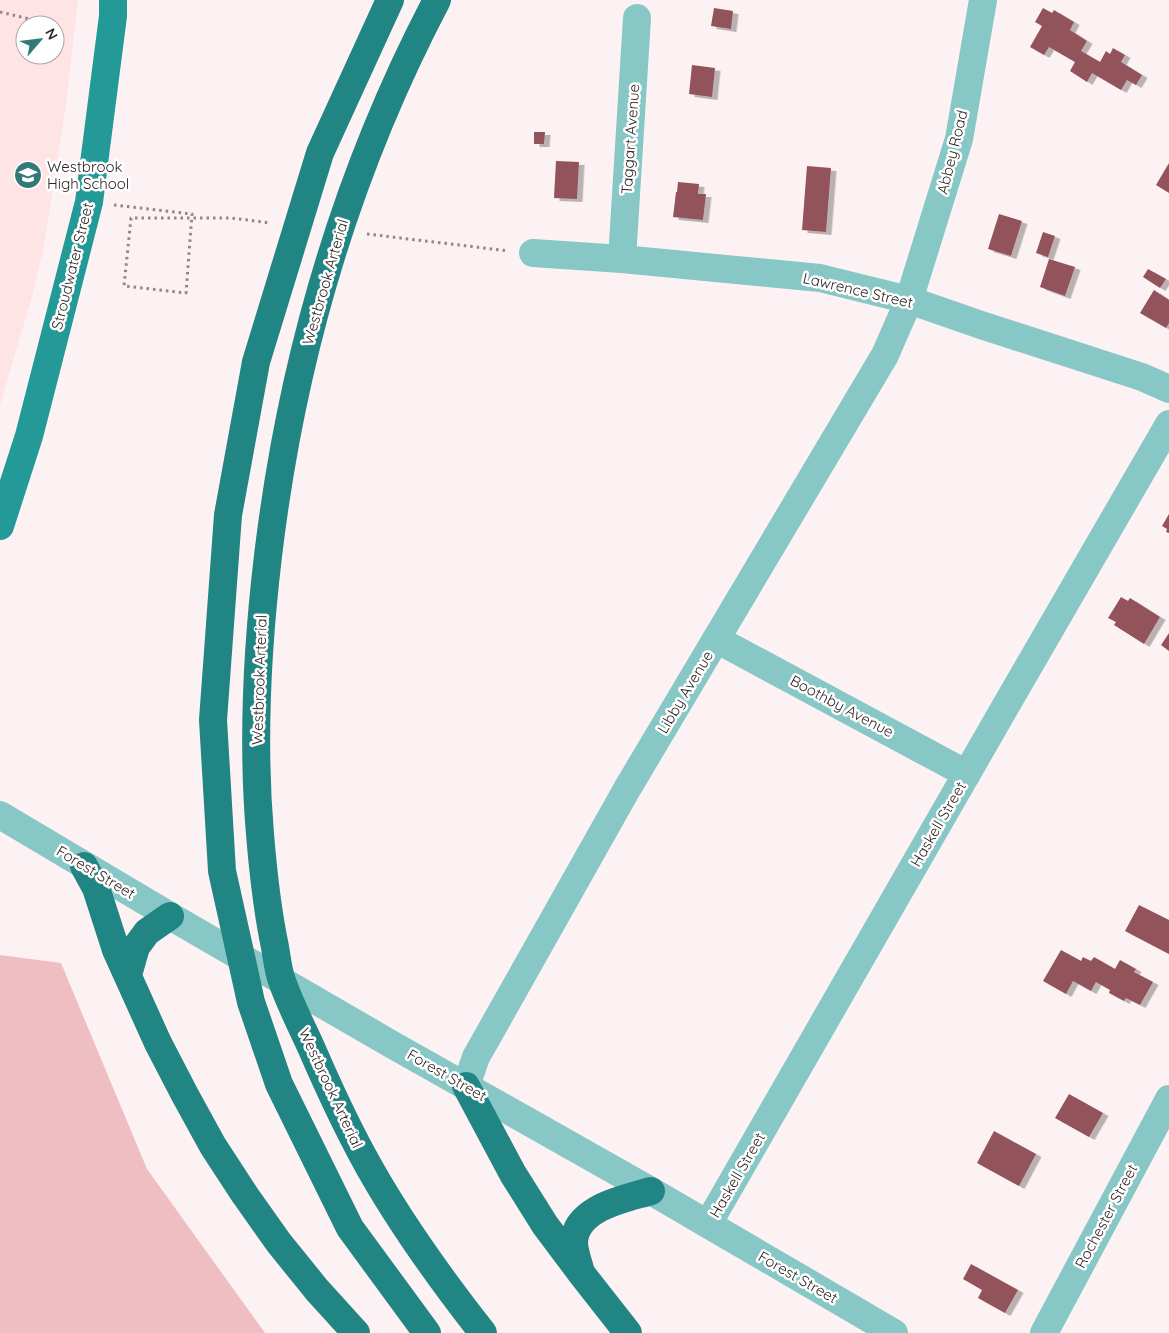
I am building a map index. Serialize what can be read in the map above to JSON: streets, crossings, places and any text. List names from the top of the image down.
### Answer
{
  "streets": {
    "highway": ["Westbrook Arterial"],
    "main road": ["Stroudwater Street"],
    "street": [
      "Taggart Avenue",
      "Abbey Road",
      "Lawrence Street",
      "Libby Avenue",
      "Boothby Avenue",
      "Haskell Street",
      "Forest Street",
      "Rochester Street"
    ]
  },
  "crossings": [
    ["Taggart Avenue", "Lawrence Street"],
    ["Abbey Road", "Lawrence Street"],
    ["Abbey Road", "Libby Avenue"],
    ["Lawrence Street", "Libby Avenue"],
    ["Libby Avenue", "Boothby Avenue"],
    ["Libby Avenue", "Forest Street"],
    ["Boothby Avenue", "Haskell Street"],
    ["Haskell Street", "Forest Street"]
  ],
  "places": {
    "school or university": ["Westbrook High School"]
  },
  "north": "top right"
}
